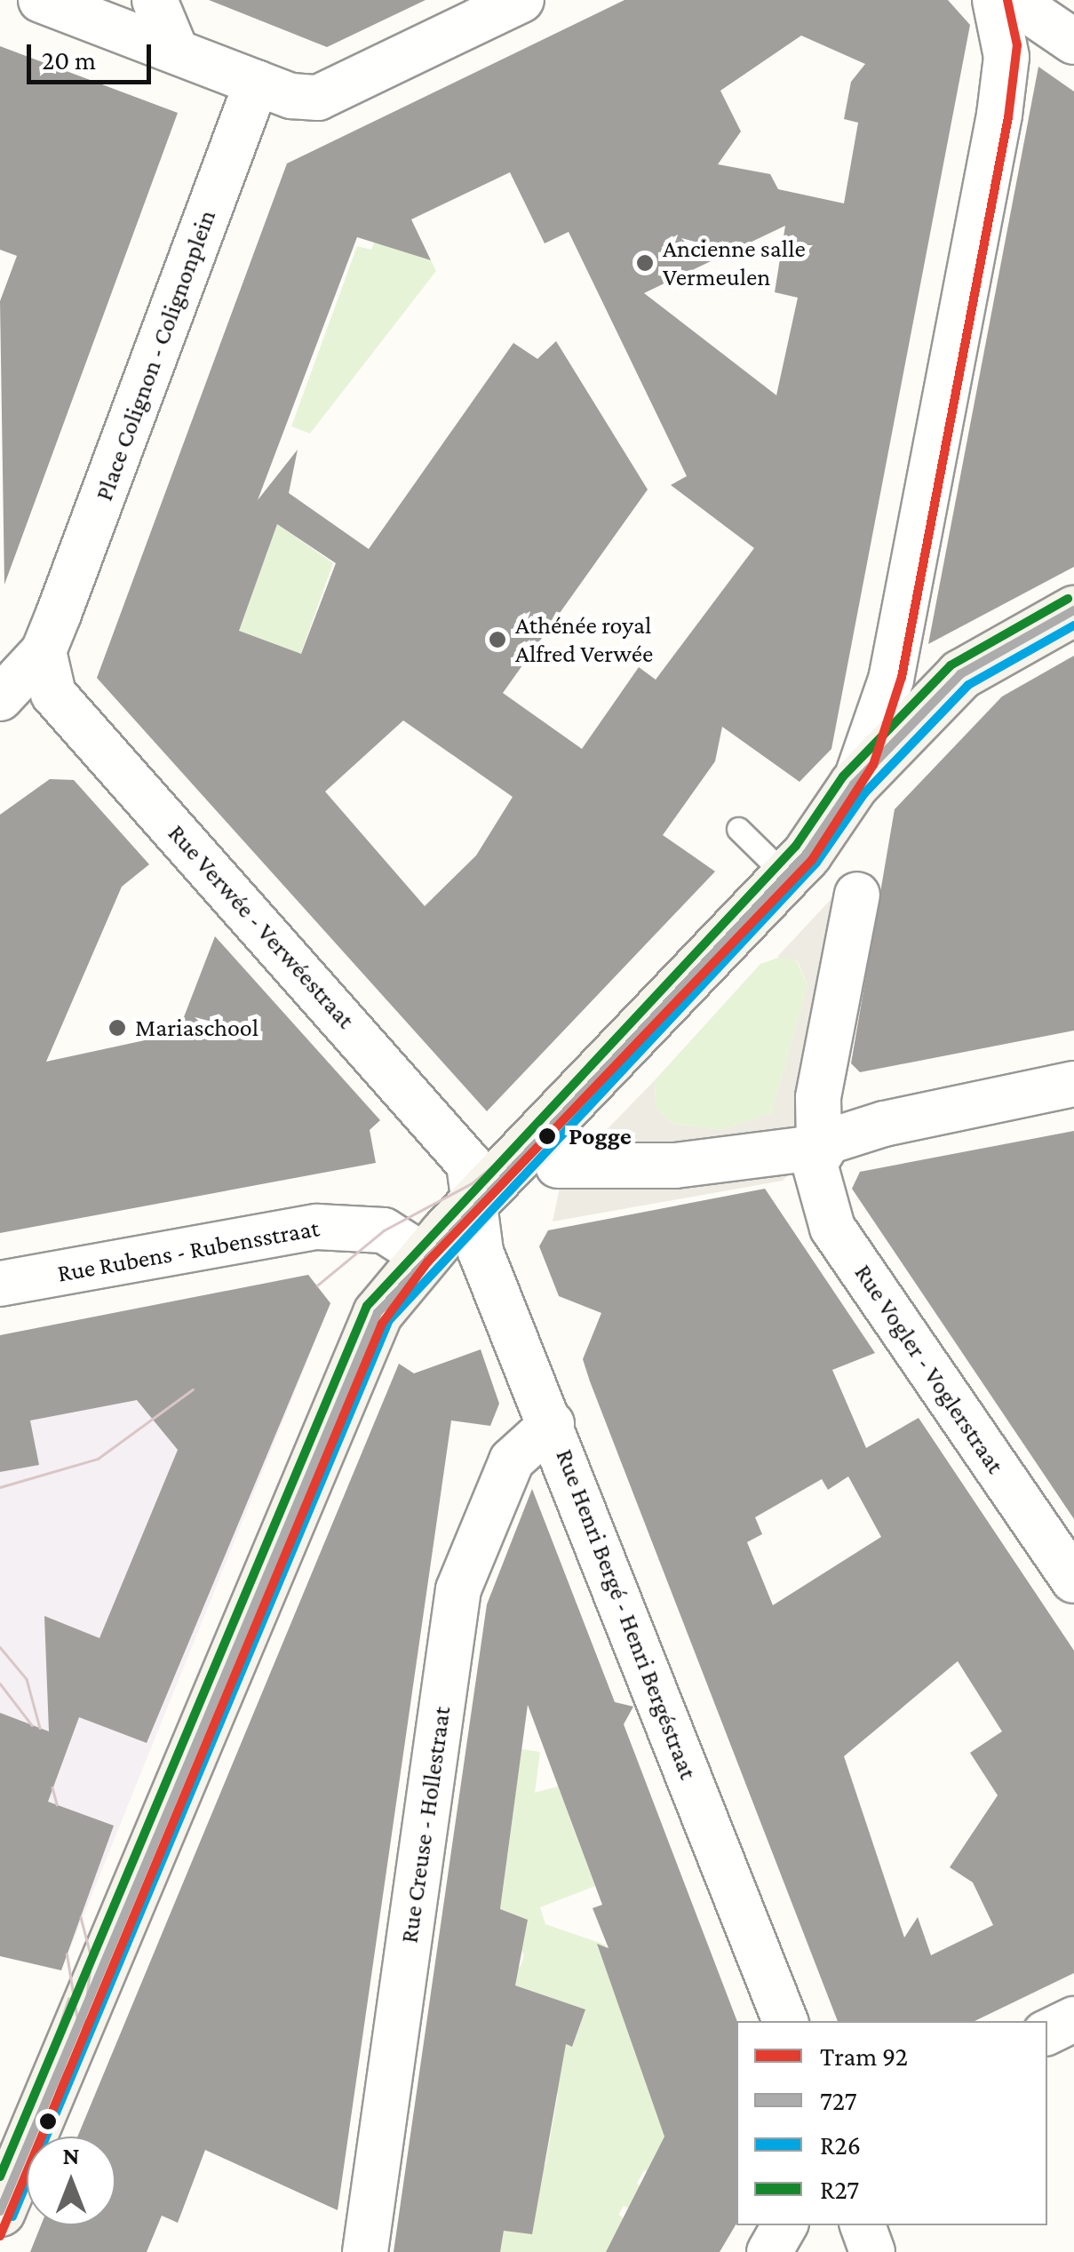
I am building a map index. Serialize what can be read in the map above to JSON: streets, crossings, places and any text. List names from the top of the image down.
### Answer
{
  "streets": {
    "street": [
      "Place Colignon - Colignonplein",
      "Rue Verwée - Verwéestraat",
      "Rue Rubens - Rubensstraat",
      "Rue Vogler - Voglerstraat",
      "Rue Henri Bergé - Henri Bergéstraat",
      "Rue Creuse - Hollestraat"
    ]
  },
  "crossings": [
    ["Place Colignon - Colignonplein", "Rue Verwée - Verwéestraat"],
    ["Rue Verwée - Verwéestraat", "Rue Henri Bergé - Henri Bergéstraat"],
    ["Rue Henri Bergé - Henri Bergéstraat", "Rue Creuse - Hollestraat"]
  ],
  "places": [
    "Ancienne salle Vermeulen",
    "Athénée royal Alfred Verwée",
    "Mariaschool",
    "Pogge"
  ],
  "lines": [
    "tram line 92",
    "transit line R27",
    "transit line 727",
    "transit line R26"
  ],
  "legend": [
    "Tram 92",
    "727",
    "R26",
    "R27"
  ],
  "scale_bar": "20 m",
  "north": "top"
}
